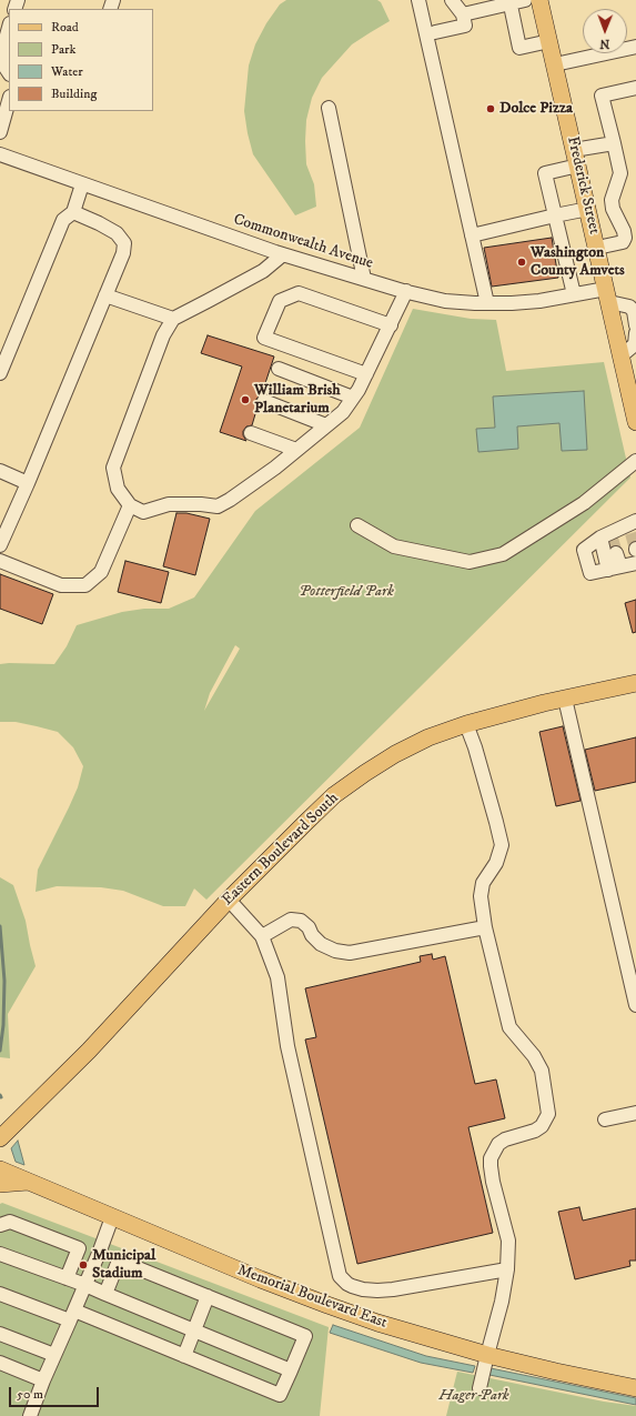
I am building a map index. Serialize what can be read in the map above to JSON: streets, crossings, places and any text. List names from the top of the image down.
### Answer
{
  "streets": {
    "main road": ["Frederick Street", "Eastern Boulevard South", "Memorial Boulevard East"],
    "street": ["Commonwealth Avenue"]
  },
  "crossings": [
    ["Frederick Street", "Commonwealth Avenue"]
  ],
  "parks": ["Potterfield Park", "Hager Park"],
  "places": [
    "Dolce Pizza",
    "Washington County Amvets",
    "William Brish Planetarium",
    "Municipal Stadium"
  ],
  "legend": [
    "Road",
    "Park",
    "Water",
    "Building"
  ],
  "scale_bar": "50 m",
  "north": "bottom"
}
